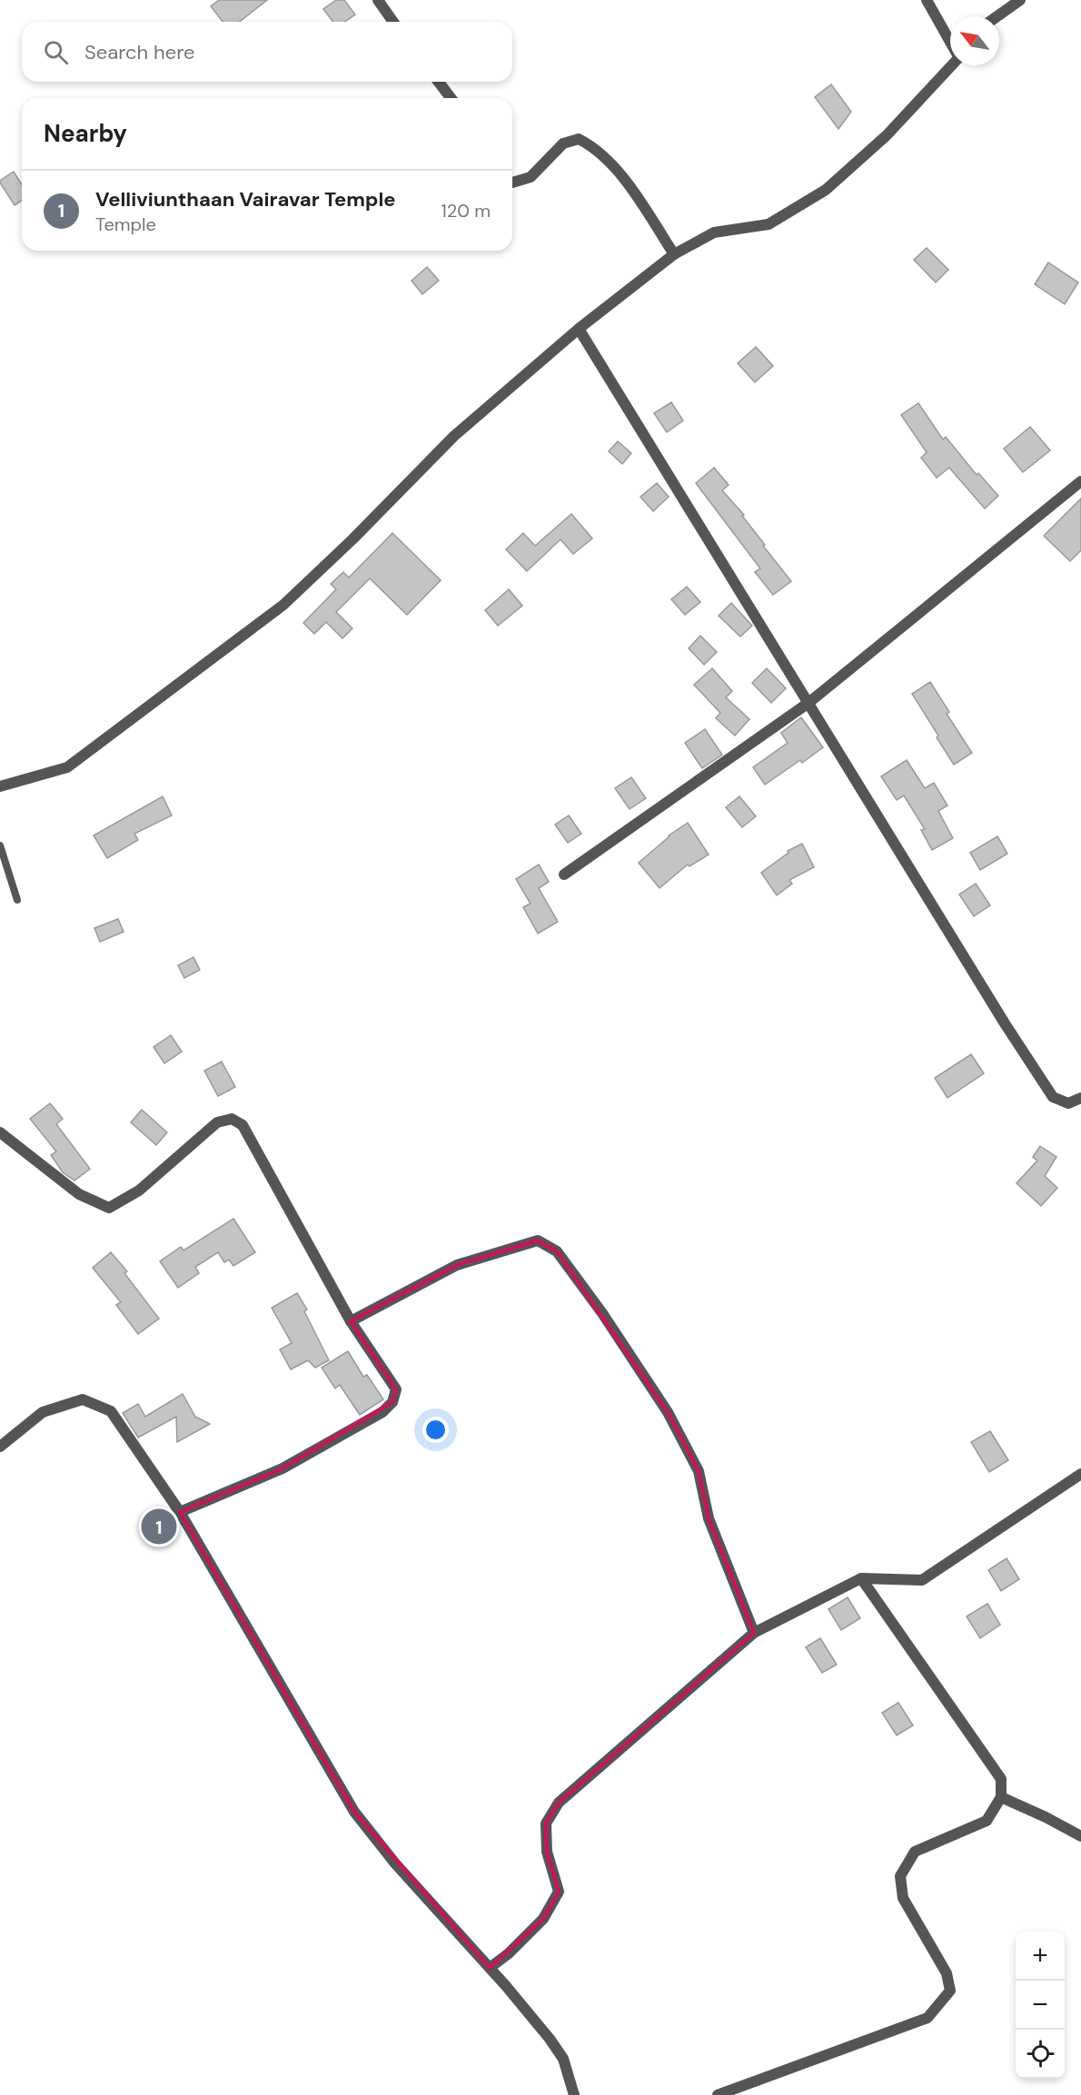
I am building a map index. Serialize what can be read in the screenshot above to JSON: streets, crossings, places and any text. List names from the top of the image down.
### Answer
{
  "north": "top left",
  "page": {
    "search": "Search here",
    "heading": "Nearby",
    "list": [
      {
        "mark": "1",
        "name": "Velliviunthaan Vairavar Temple",
        "note": "Temple",
        "value": "120 m"
      }
    ],
    "pins": "1",
    "map_buttons": ["+", "−"]
  }
}
